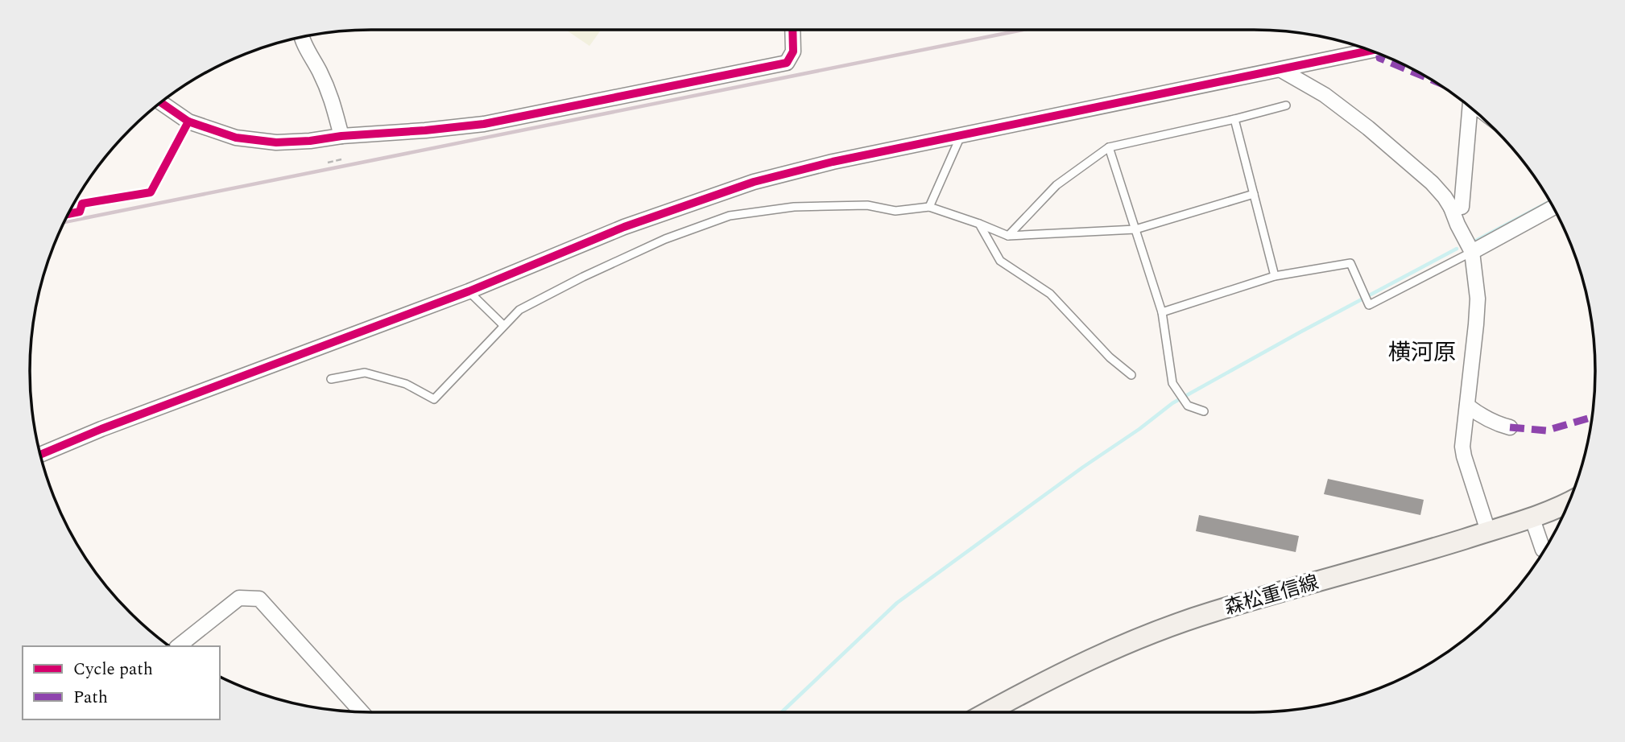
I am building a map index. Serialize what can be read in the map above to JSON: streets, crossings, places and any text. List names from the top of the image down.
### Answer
{
  "streets": {
    "main road": ["森松重信線"]
  },
  "districts": ["横河原"],
  "legend": ["Cycle path", "Path"]
}
